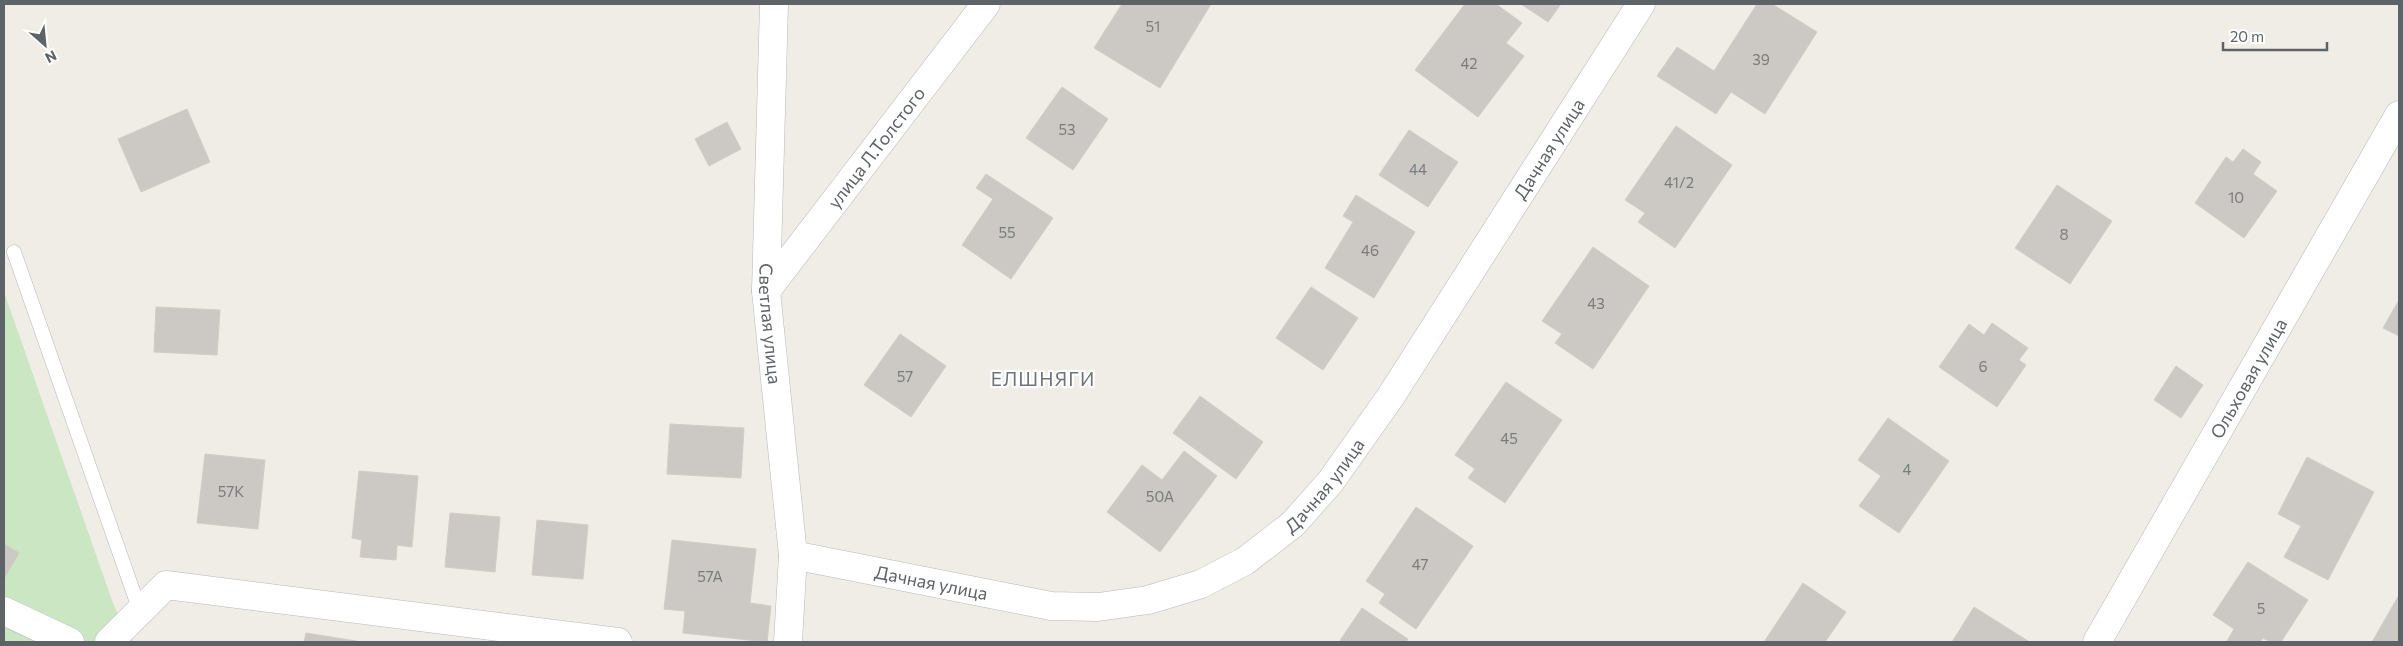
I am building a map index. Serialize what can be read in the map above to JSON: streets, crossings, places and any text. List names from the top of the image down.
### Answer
{
  "streets": {
    "street": [
      "улица Л.Толстого",
      "Дачная улица",
      "Светлая улица",
      "Ольховая улица"
    ]
  },
  "crossings": [
    ["улица Л.Толстого", "Светлая улица"],
    ["Дачная улица", "Светлая улица"]
  ],
  "districts": ["ЕЛШНЯГИ"],
  "house_numbers": [
    "51",
    "39",
    "42",
    "53",
    "44",
    "41/2",
    "10",
    "55",
    "8",
    "46",
    "43",
    "6",
    "57",
    "45",
    "4",
    "57К",
    "50А",
    "47",
    "57А",
    "5"
  ],
  "scale_bar": "20 m",
  "north": "bottom right"
}
